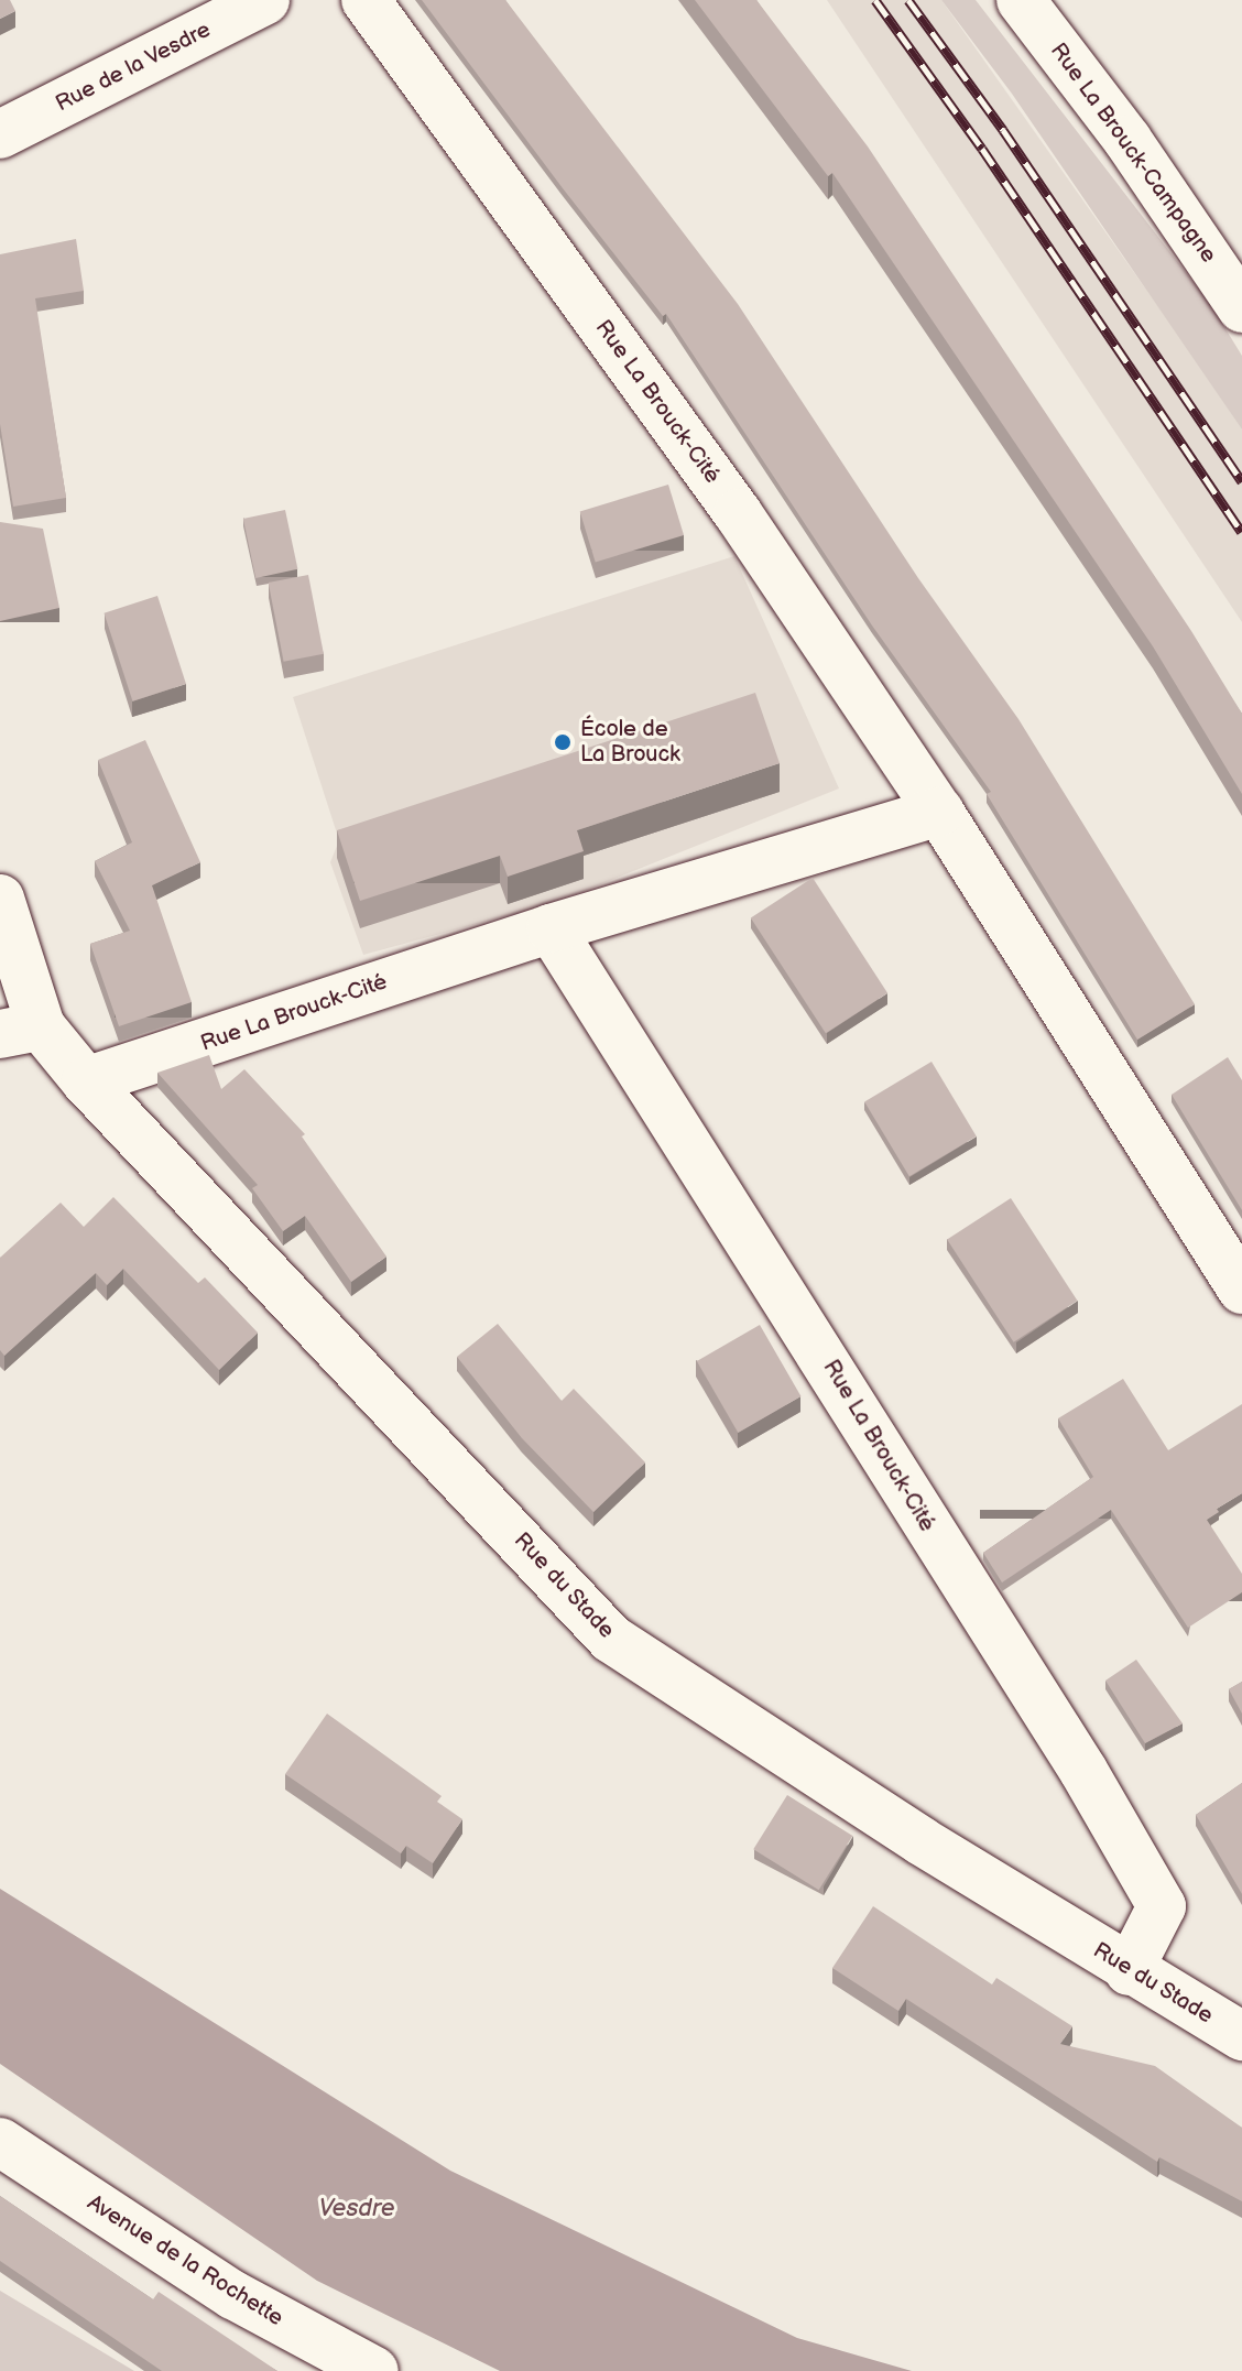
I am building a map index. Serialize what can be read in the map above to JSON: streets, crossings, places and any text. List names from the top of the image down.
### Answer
{
  "streets": {
    "street": [
      "Rue de la Vesdre",
      "Rue La Brouck-Campagne",
      "Rue La Brouck-Cité",
      "Rue du Stade",
      "Avenue de la Rochette"
    ]
  },
  "crossings": [
    ["Rue La Brouck-Cité", "Rue du Stade"]
  ],
  "water": ["Vesdre"],
  "places": ["École de La Brouck"]
}
